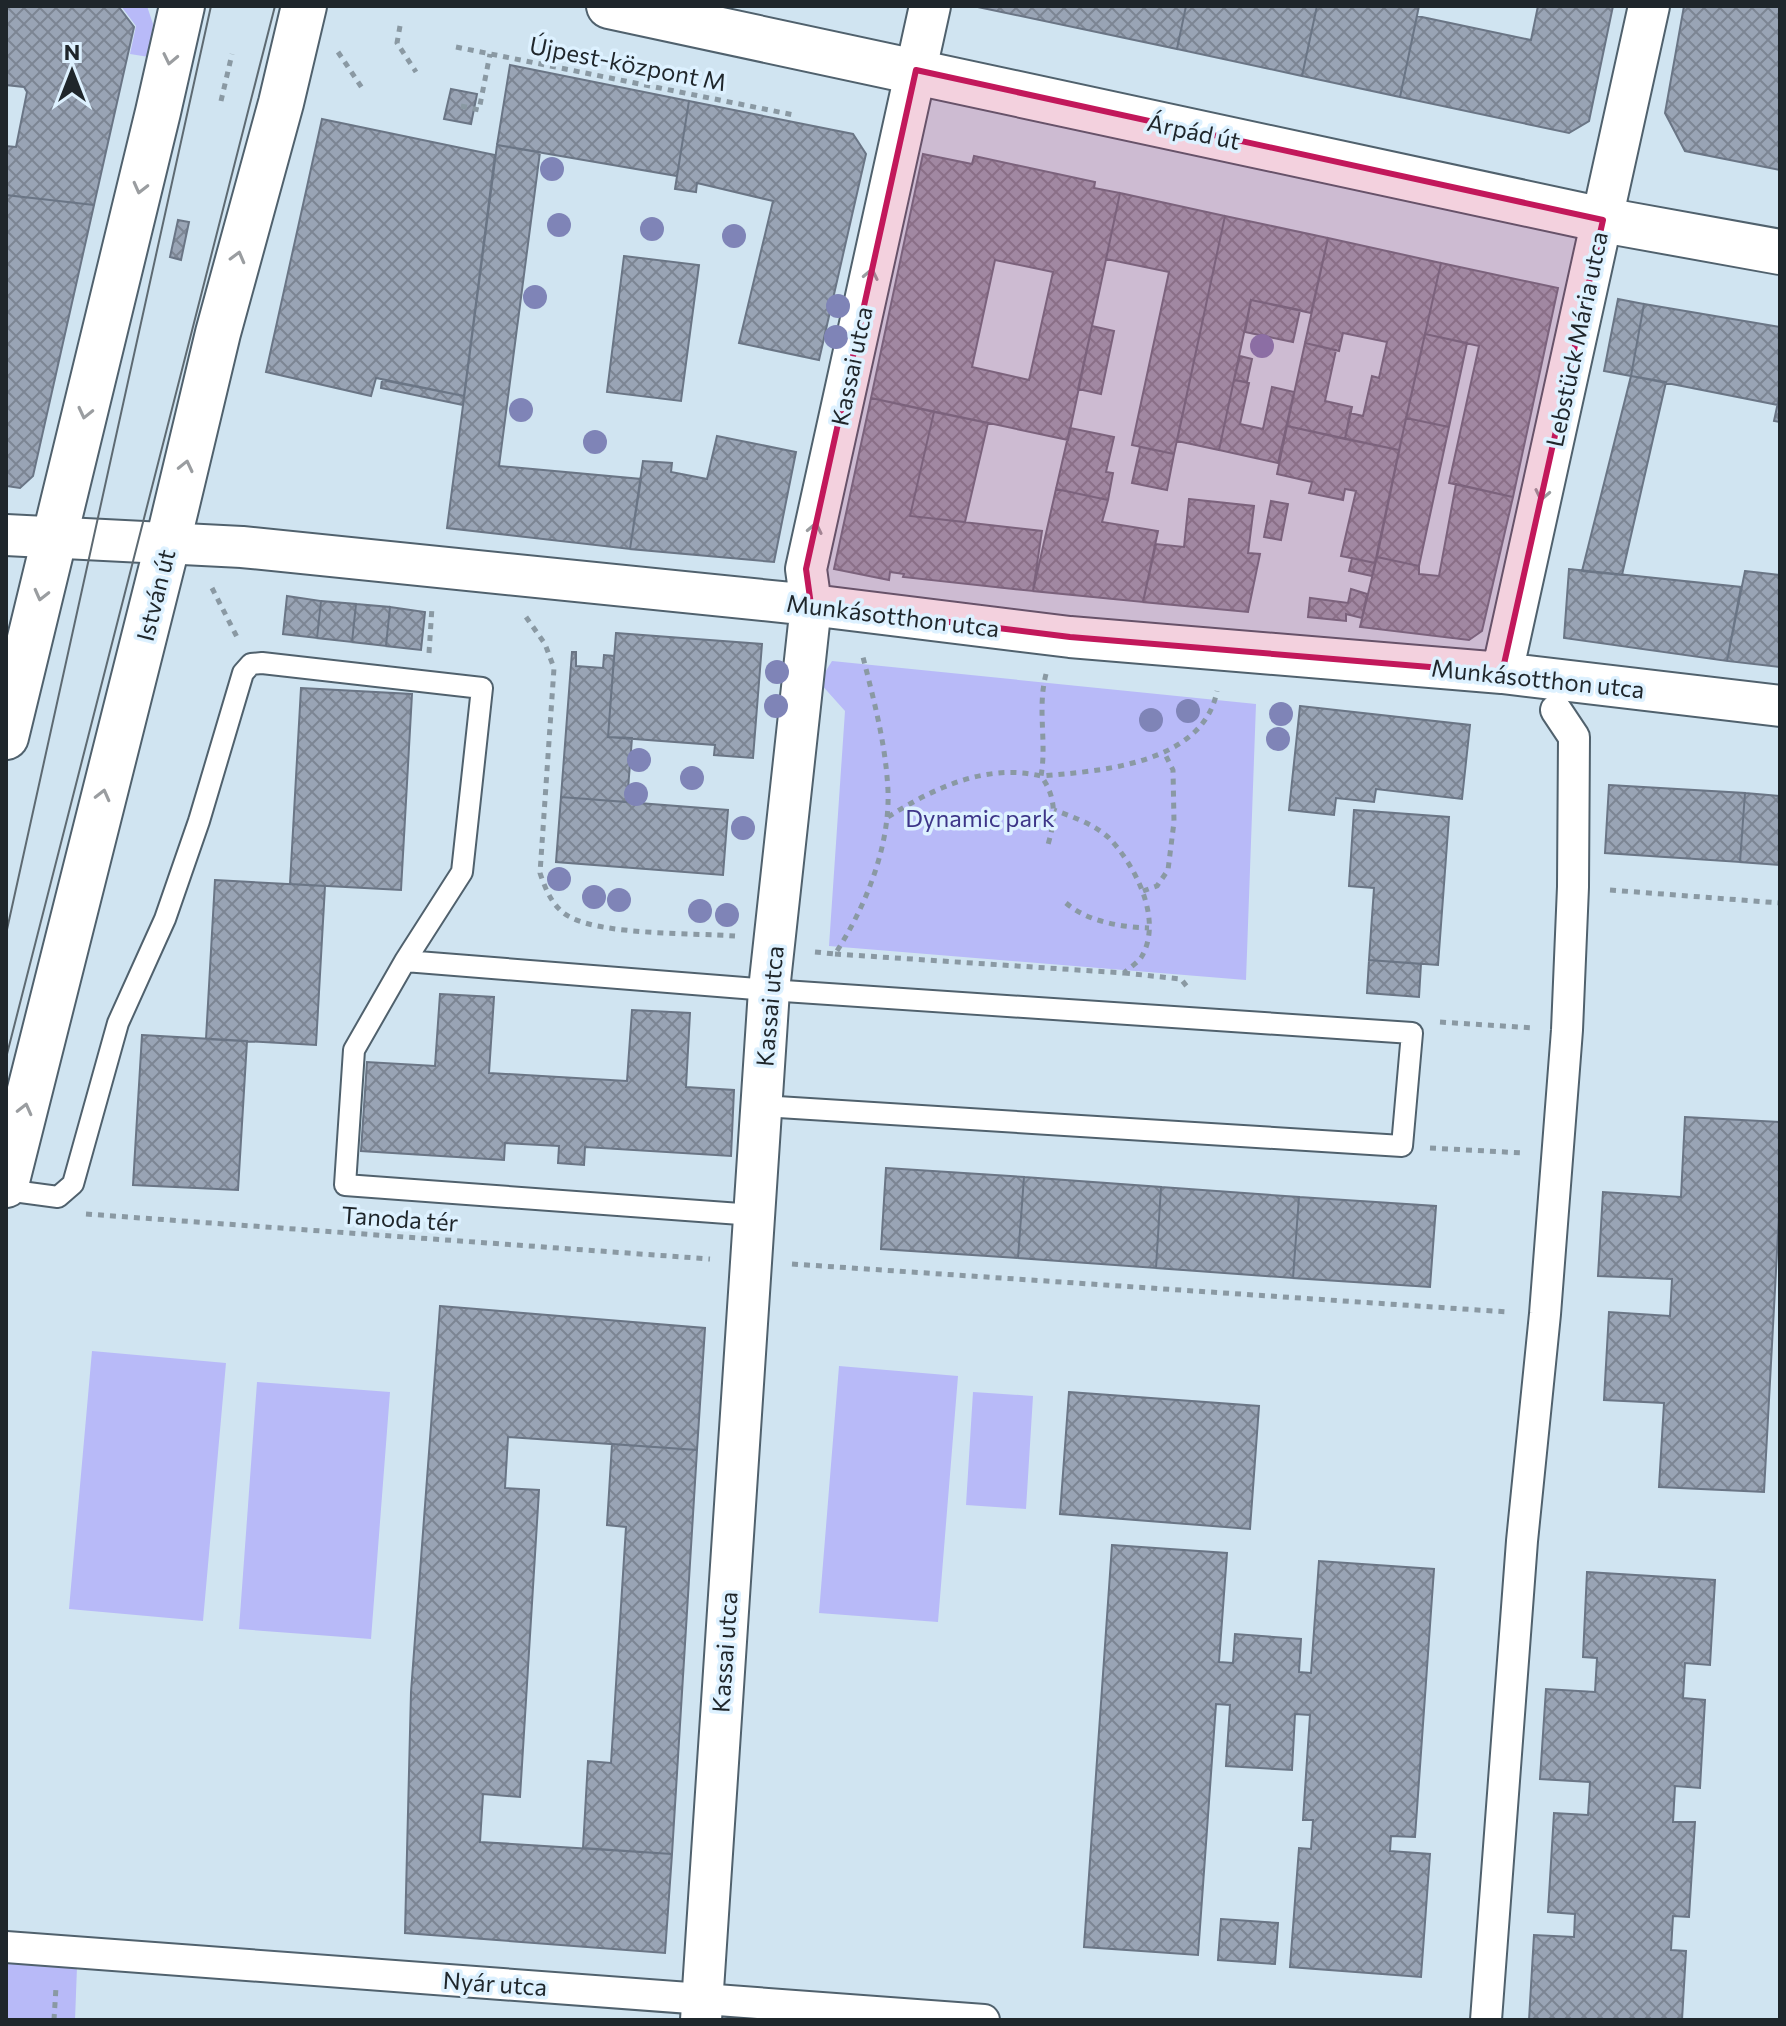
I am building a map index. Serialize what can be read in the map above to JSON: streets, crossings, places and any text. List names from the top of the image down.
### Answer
{
  "streets": {
    "main road": ["Árpád út", "István út"],
    "street": [
      "Lebstück Mária utca",
      "Kassai utca",
      "Munkásotthon utca",
      "Nyár utca"
    ],
    "path": ["Újpest-központ M", "Tanoda tér"]
  },
  "crossings": [
    ["Árpád út", "Lebstück Mária utca"],
    ["Árpád út", "Kassai utca"],
    ["Lebstück Mária utca", "Munkásotthon utca"],
    ["Kassai utca", "Munkásotthon utca"],
    ["Kassai utca", "Tanoda tér"],
    ["Kassai utca", "Nyár utca"],
    ["István út", "Munkásotthon utca"]
  ],
  "one_way": ["Lebstück Mária utca"],
  "parks": ["Dynamic park"],
  "north": "top"
}
